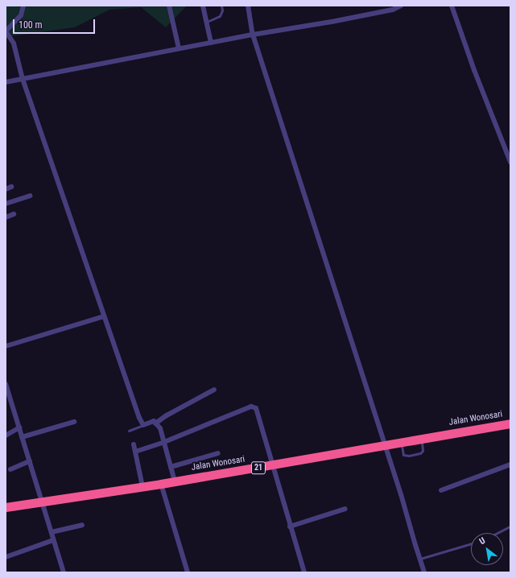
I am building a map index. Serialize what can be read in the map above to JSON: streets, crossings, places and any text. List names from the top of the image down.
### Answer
{
  "streets": {
    "highway": ["Jalan Wonosari", "21"]
  },
  "scale_bar": "100 m",
  "north": "top left"
}
